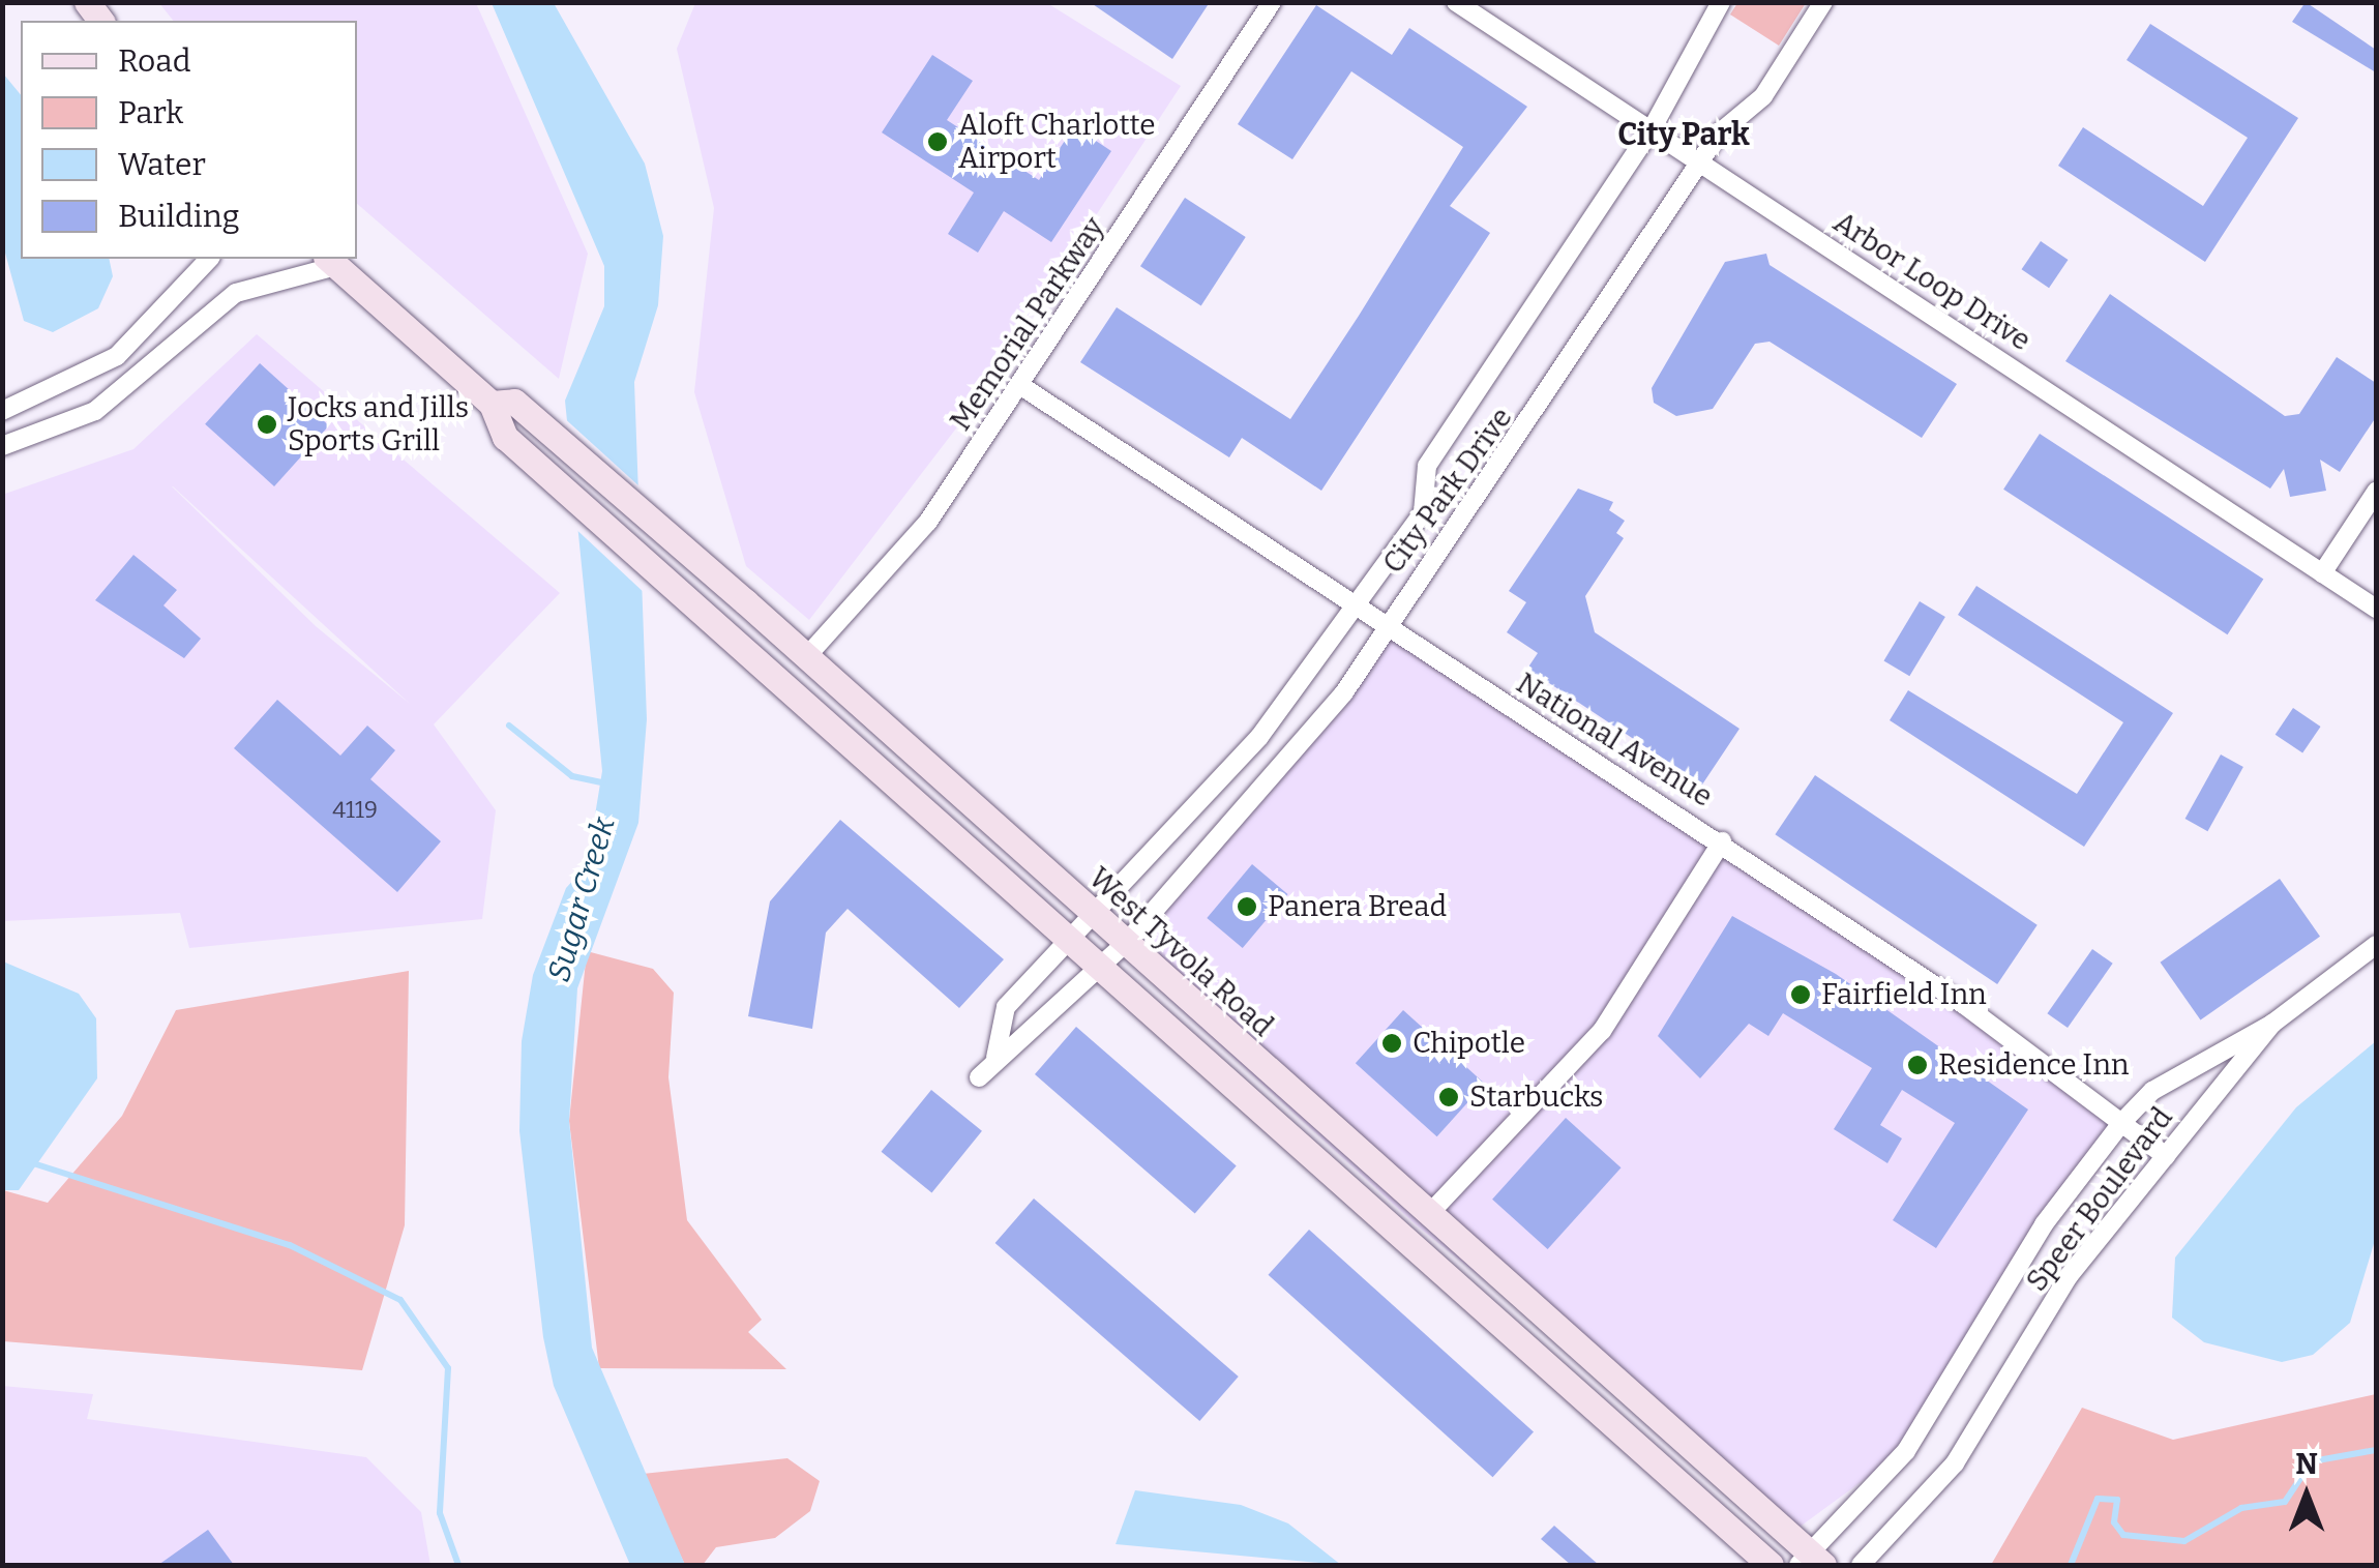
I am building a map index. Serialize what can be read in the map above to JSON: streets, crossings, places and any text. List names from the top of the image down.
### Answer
{
  "streets": {
    "main road": ["West Tyvola Road"],
    "street": [
      "Arbor Loop Drive",
      "Memorial Parkway",
      "City Park Drive",
      "National Avenue",
      "Speer Boulevard"
    ]
  },
  "crossings": [
    ["Arbor Loop Drive", "City Park Drive"],
    ["Memorial Parkway", "National Avenue"],
    ["Memorial Parkway", "West Tyvola Road"],
    ["City Park Drive", "National Avenue"],
    ["City Park Drive", "West Tyvola Road"],
    ["National Avenue", "Speer Boulevard"]
  ],
  "districts": ["City Park"],
  "water": ["Sugar Creek"],
  "places": [
    "Aloft Charlotte Airport",
    "Jocks and Jills Sports Grill",
    "Panera Bread",
    "Fairfield Inn",
    "Chipotle",
    "Residence Inn",
    "Starbucks"
  ],
  "house_numbers": ["4119"],
  "legend": [
    "Road",
    "Park",
    "Water",
    "Building"
  ],
  "north": "top"
}
